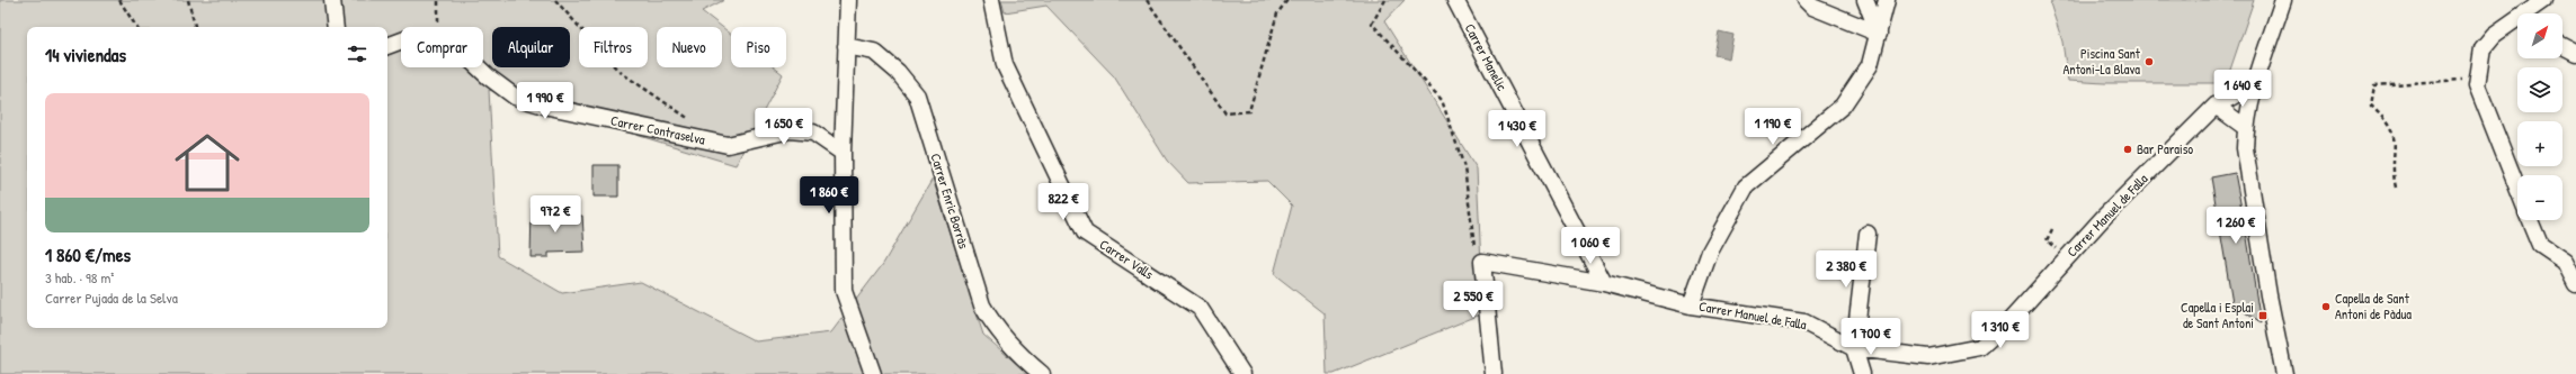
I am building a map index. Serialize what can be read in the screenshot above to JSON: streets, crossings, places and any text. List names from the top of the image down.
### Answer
{
  "streets": {
    "street": [
      "Carrer Manelic",
      "Carrer Contraselva",
      "Carrer Enric Borràs",
      "Carrer Manuel de Falla",
      "Carrer Valls"
    ]
  },
  "crossings": [
    ["Carrer Manelic", "Carrer Manuel de Falla"]
  ],
  "places": {
    "other": ["Piscina Sant Antoni-La Blava", "Bar Paraiso", "Capella de Sant Antoni de Pàdua"],
    "transit": ["Capella i Esplai de Sant Antoni"]
  },
  "north": "top right",
  "page": {
    "map_buttons": ["+", "−"],
    "chip": [
      "Comprar",
      "Alquilar",
      "Filtros",
      "Nuevo",
      "Piso"
    ],
    "heading": "14 viviendas",
    "price": [
      "1 640 €",
      "1 990 €",
      "1 650 €",
      "1 190 €",
      "1 430 €",
      "1 860 €",
      "822 €",
      "972 €",
      "1 260 €",
      "1 060 €",
      "2 380 €",
      "2 550 €",
      "1 310 €",
      "1 700 €"
    ],
    "list": [
      {
        "name": "1 860 €/mes",
        "note": "3 hab. · 98 m² · Carrer Pujada de la Selva"
      }
    ]
  }
}
